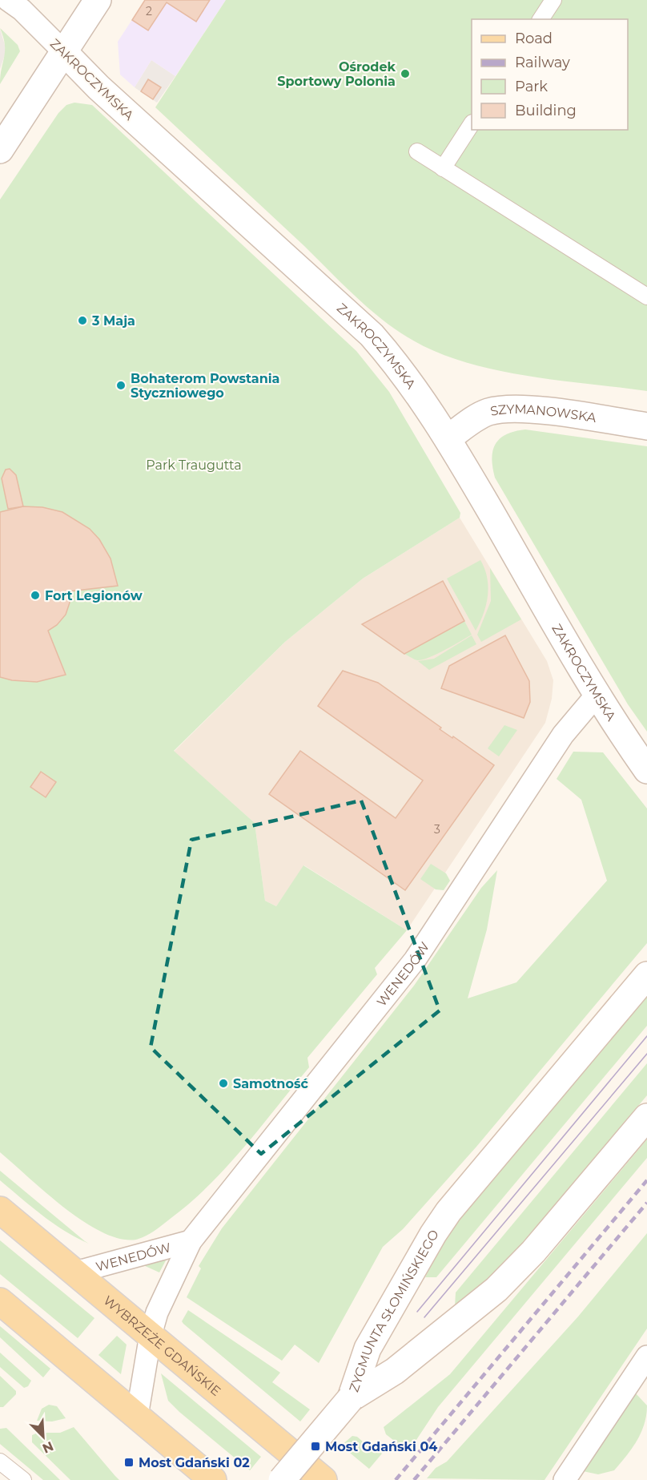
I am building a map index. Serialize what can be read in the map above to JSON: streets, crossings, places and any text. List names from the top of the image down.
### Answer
{
  "streets": {
    "main road": ["WYBRZEŻE GDAŃSKIE"],
    "street": [
      "ZAKROCZYMSKA",
      "SZYMANOWSKA",
      "WENEDÓW",
      "ZYGMUNTA SŁOMIŃSKIEGO"
    ]
  },
  "crossings": [
    ["ZAKROCZYMSKA", "SZYMANOWSKA"],
    ["ZAKROCZYMSKA", "WENEDÓW"],
    ["WENEDÓW", "WYBRZEŻE GDAŃSKIE"]
  ],
  "parks": ["Park Traugutta"],
  "places": {
    "other": [
      "Ośrodek Sportowy Polonia",
      "3 Maja",
      "Bohaterom Powstania Styczniowego",
      "Fort Legionów",
      "Samotność"
    ],
    "transit": ["Most Gdański 04", "Most Gdański 02"]
  },
  "house_numbers": ["2", "3"],
  "legend": [
    "Road",
    "Railway",
    "Park",
    "Building"
  ],
  "north": "bottom right"
}
